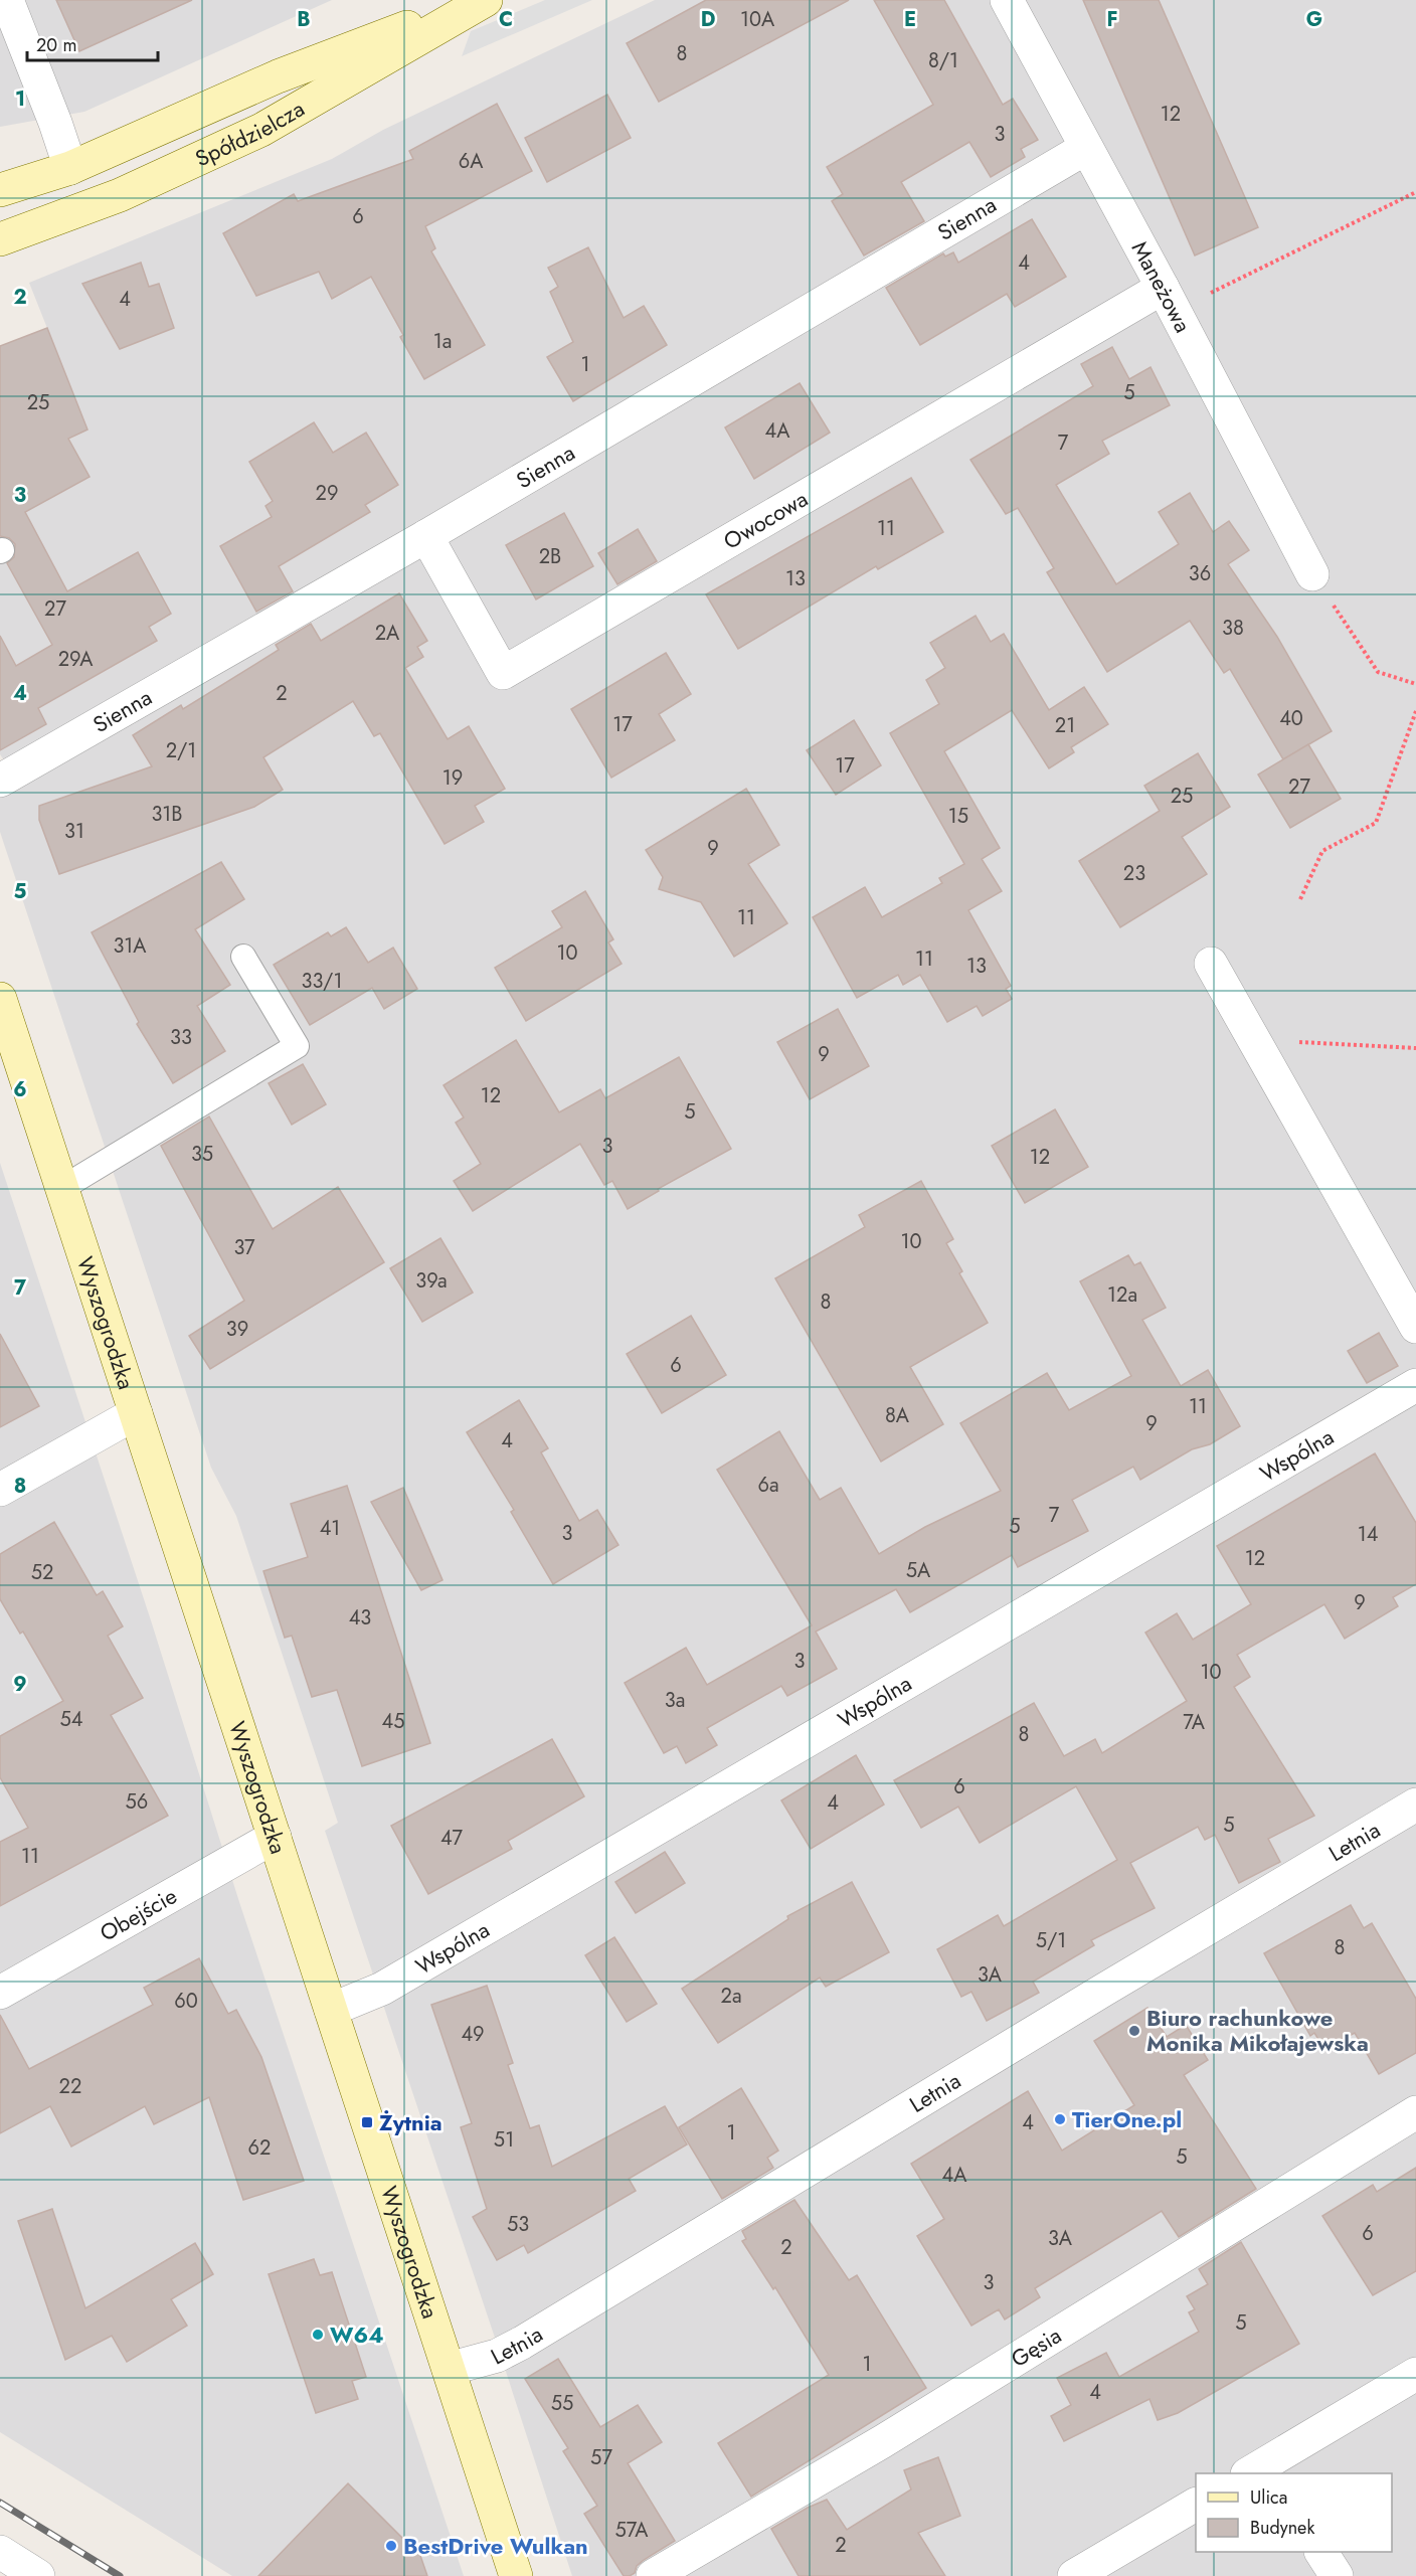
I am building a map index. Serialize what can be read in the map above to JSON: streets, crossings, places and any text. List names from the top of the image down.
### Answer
{
  "streets": {
    "street": [
      "Spółdzielcza",
      "Sienna",
      "Maneżowa",
      "Owocowa",
      "Wyszogrodzka",
      "Wspólna",
      "Letnia",
      "Obejście",
      "Gęsia"
    ]
  },
  "crossings": [
    ["Sienna", "Maneżowa"],
    ["Sienna", "Owocowa"],
    ["Maneżowa", "Owocowa"],
    ["Wyszogrodzka", "Wspólna"],
    ["Wyszogrodzka", "Letnia"],
    ["Wyszogrodzka", "Obejście"]
  ],
  "places": {
    "other": [
      "Biuro rachunkowe Monika Mikołajewska",
      "TierOne.pl",
      "W64",
      "BestDrive Wulkan"
    ],
    "transit": ["Żytnia"]
  },
  "house_numbers": [
    "10A",
    "8",
    "8/1",
    "12",
    "3",
    "6A",
    "6",
    "4",
    "4",
    "1a",
    "1",
    "5",
    "25",
    "4A",
    "7",
    "29",
    "11",
    "2B",
    "36",
    "13",
    "27",
    "38",
    "2A",
    "29A",
    "2",
    "40",
    "17",
    "21",
    "2/1",
    "17",
    "19",
    "27",
    "25",
    "31B",
    "15",
    "31",
    "9",
    "23",
    "11",
    "31A",
    "10",
    "11",
    "13",
    "33/1",
    "33",
    "9",
    "12",
    "5",
    "3",
    "35",
    "12",
    "10",
    "37",
    "39a",
    "12a",
    "8",
    "39",
    "6",
    "11",
    "8A",
    "9",
    "4",
    "6a",
    "7",
    "5",
    "41",
    "3",
    "14",
    "12",
    "5A",
    "52",
    "9",
    "43",
    "3",
    "10",
    "3a",
    "54",
    "45",
    "7A",
    "8",
    "6",
    "56",
    "4",
    "5",
    "47",
    "11",
    "5/1",
    "8",
    "3A",
    "2a",
    "60",
    "49",
    "22",
    "4",
    "1",
    "51",
    "62",
    "5",
    "4A",
    "53",
    "6",
    "3A",
    "2",
    "3",
    "5",
    "1",
    "4",
    "55",
    "57",
    "57A",
    "2"
  ],
  "legend": ["Ulica", "Budynek"],
  "scale_bar": "20 m",
  "grid": {
    "columns": [
      "B",
      "C",
      "D",
      "E",
      "F",
      "G"
    ],
    "rows": [
      "1",
      "2",
      "3",
      "4",
      "5",
      "6",
      "7",
      "8",
      "9"
    ]
  }
}
